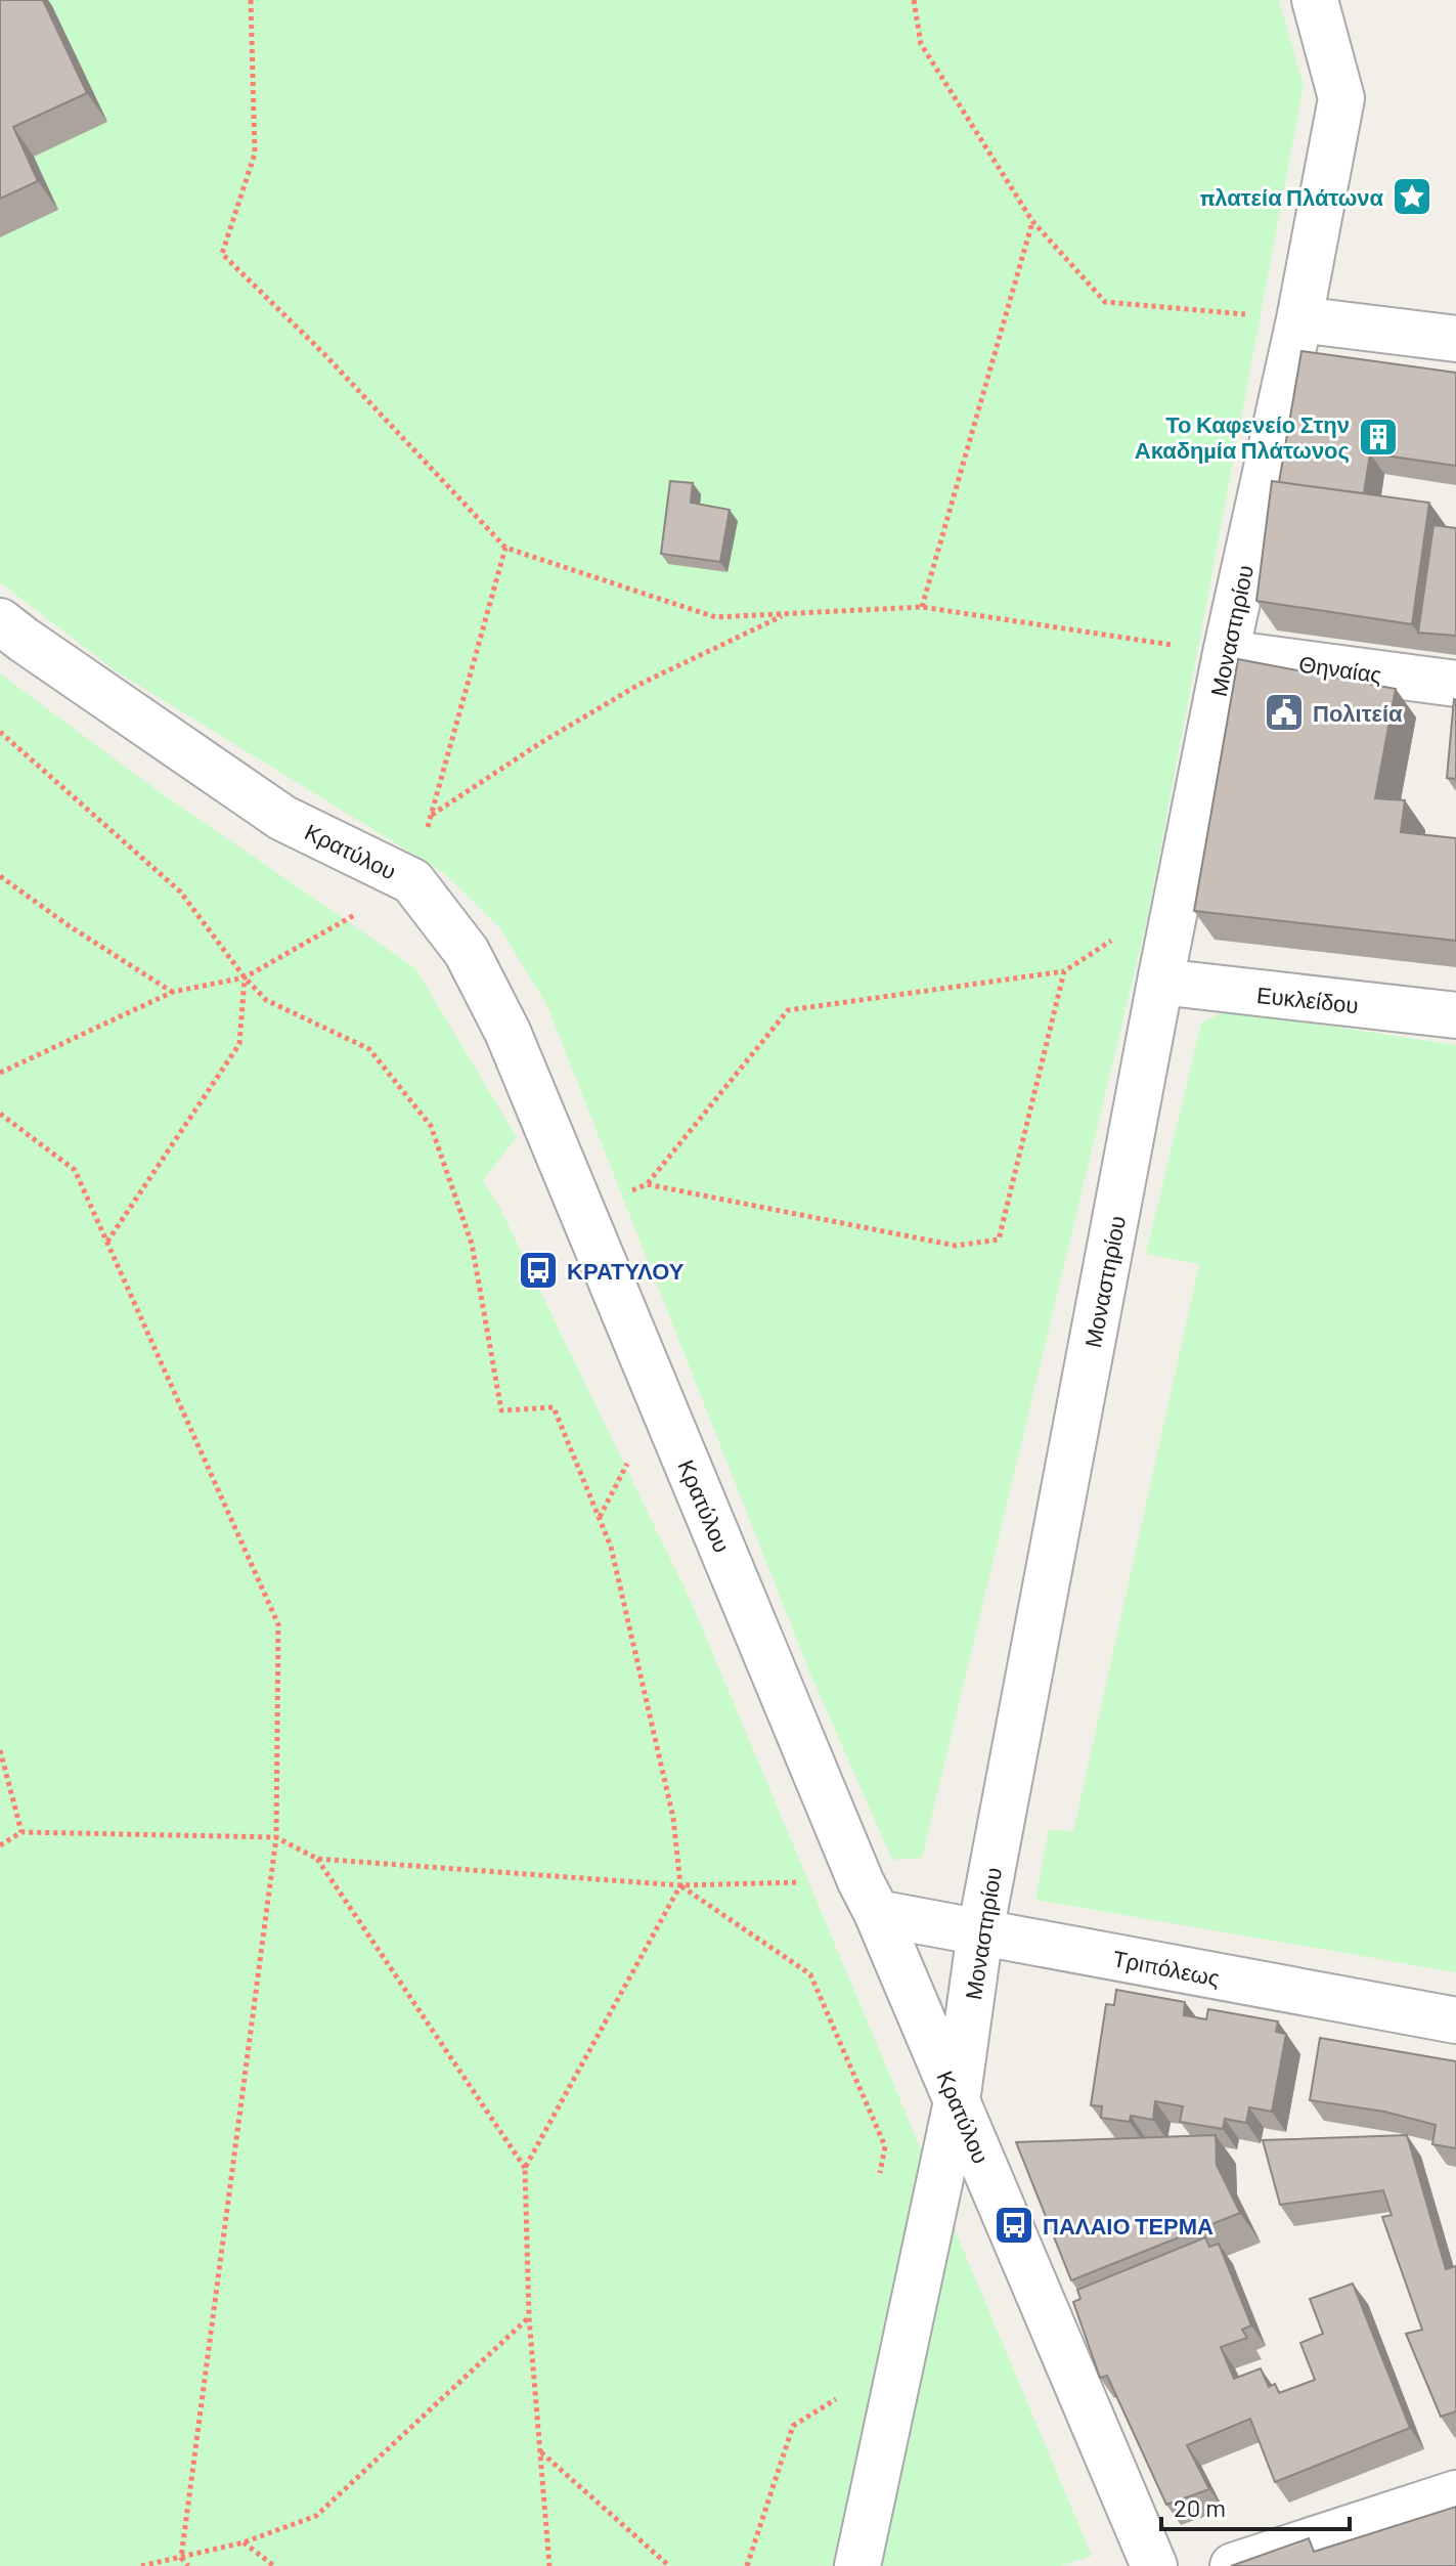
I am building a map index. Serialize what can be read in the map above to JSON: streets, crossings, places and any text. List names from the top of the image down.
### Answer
{
  "streets": {
    "street": [
      "Μοναστηρίου",
      "Θηναίας",
      "Κρατύλου",
      "Ευκλείδου",
      "Τριπόλεως"
    ]
  },
  "crossings": [
    ["Μοναστηρίου", "Θηναίας"],
    ["Μοναστηρίου", "Κρατύλου"],
    ["Μοναστηρίου", "Ευκλείδου"],
    ["Μοναστηρίου", "Τριπόλεως"],
    ["Κρατύλου", "Τριπόλεως"]
  ],
  "places": {
    "place": ["πλατεία Πλάτωνα"],
    "building": ["Το Καφενείο Στην Ακαδημία Πλάτωνος"],
    "public building": ["Πολιτεία"],
    "bus stop": ["ΚΡΑΤΥΛΟΥ", "ΠΑΛΑΙΟ ΤΕΡΜΑ"]
  },
  "scale_bar": "20 m"
}
